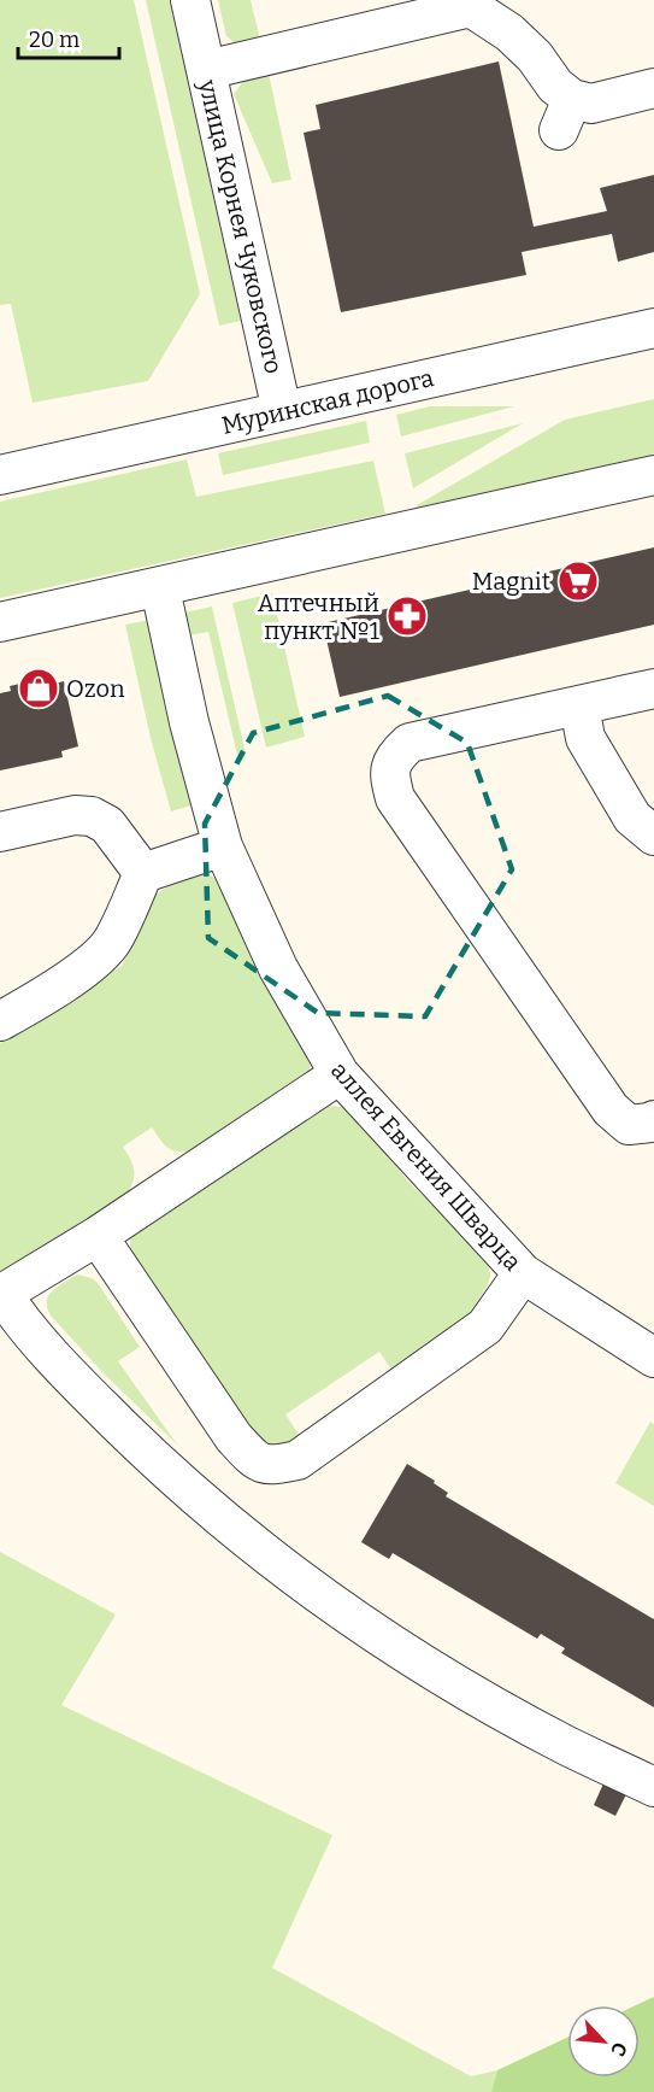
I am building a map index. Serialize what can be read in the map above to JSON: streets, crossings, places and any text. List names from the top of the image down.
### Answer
{
  "streets": {
    "street": ["улица Корнея Чуковского", "Муринская дорога", "аллея Евгения Шварца"]
  },
  "crossings": [
    ["улица Корнея Чуковского", "Муринская дорога"]
  ],
  "places": {
    "supermarket": ["Magnit"],
    "pharmacy": ["Аптечный пункт №1"],
    "shop": ["Ozon"]
  },
  "scale_bar": "20 m",
  "north": "bottom right"
}
